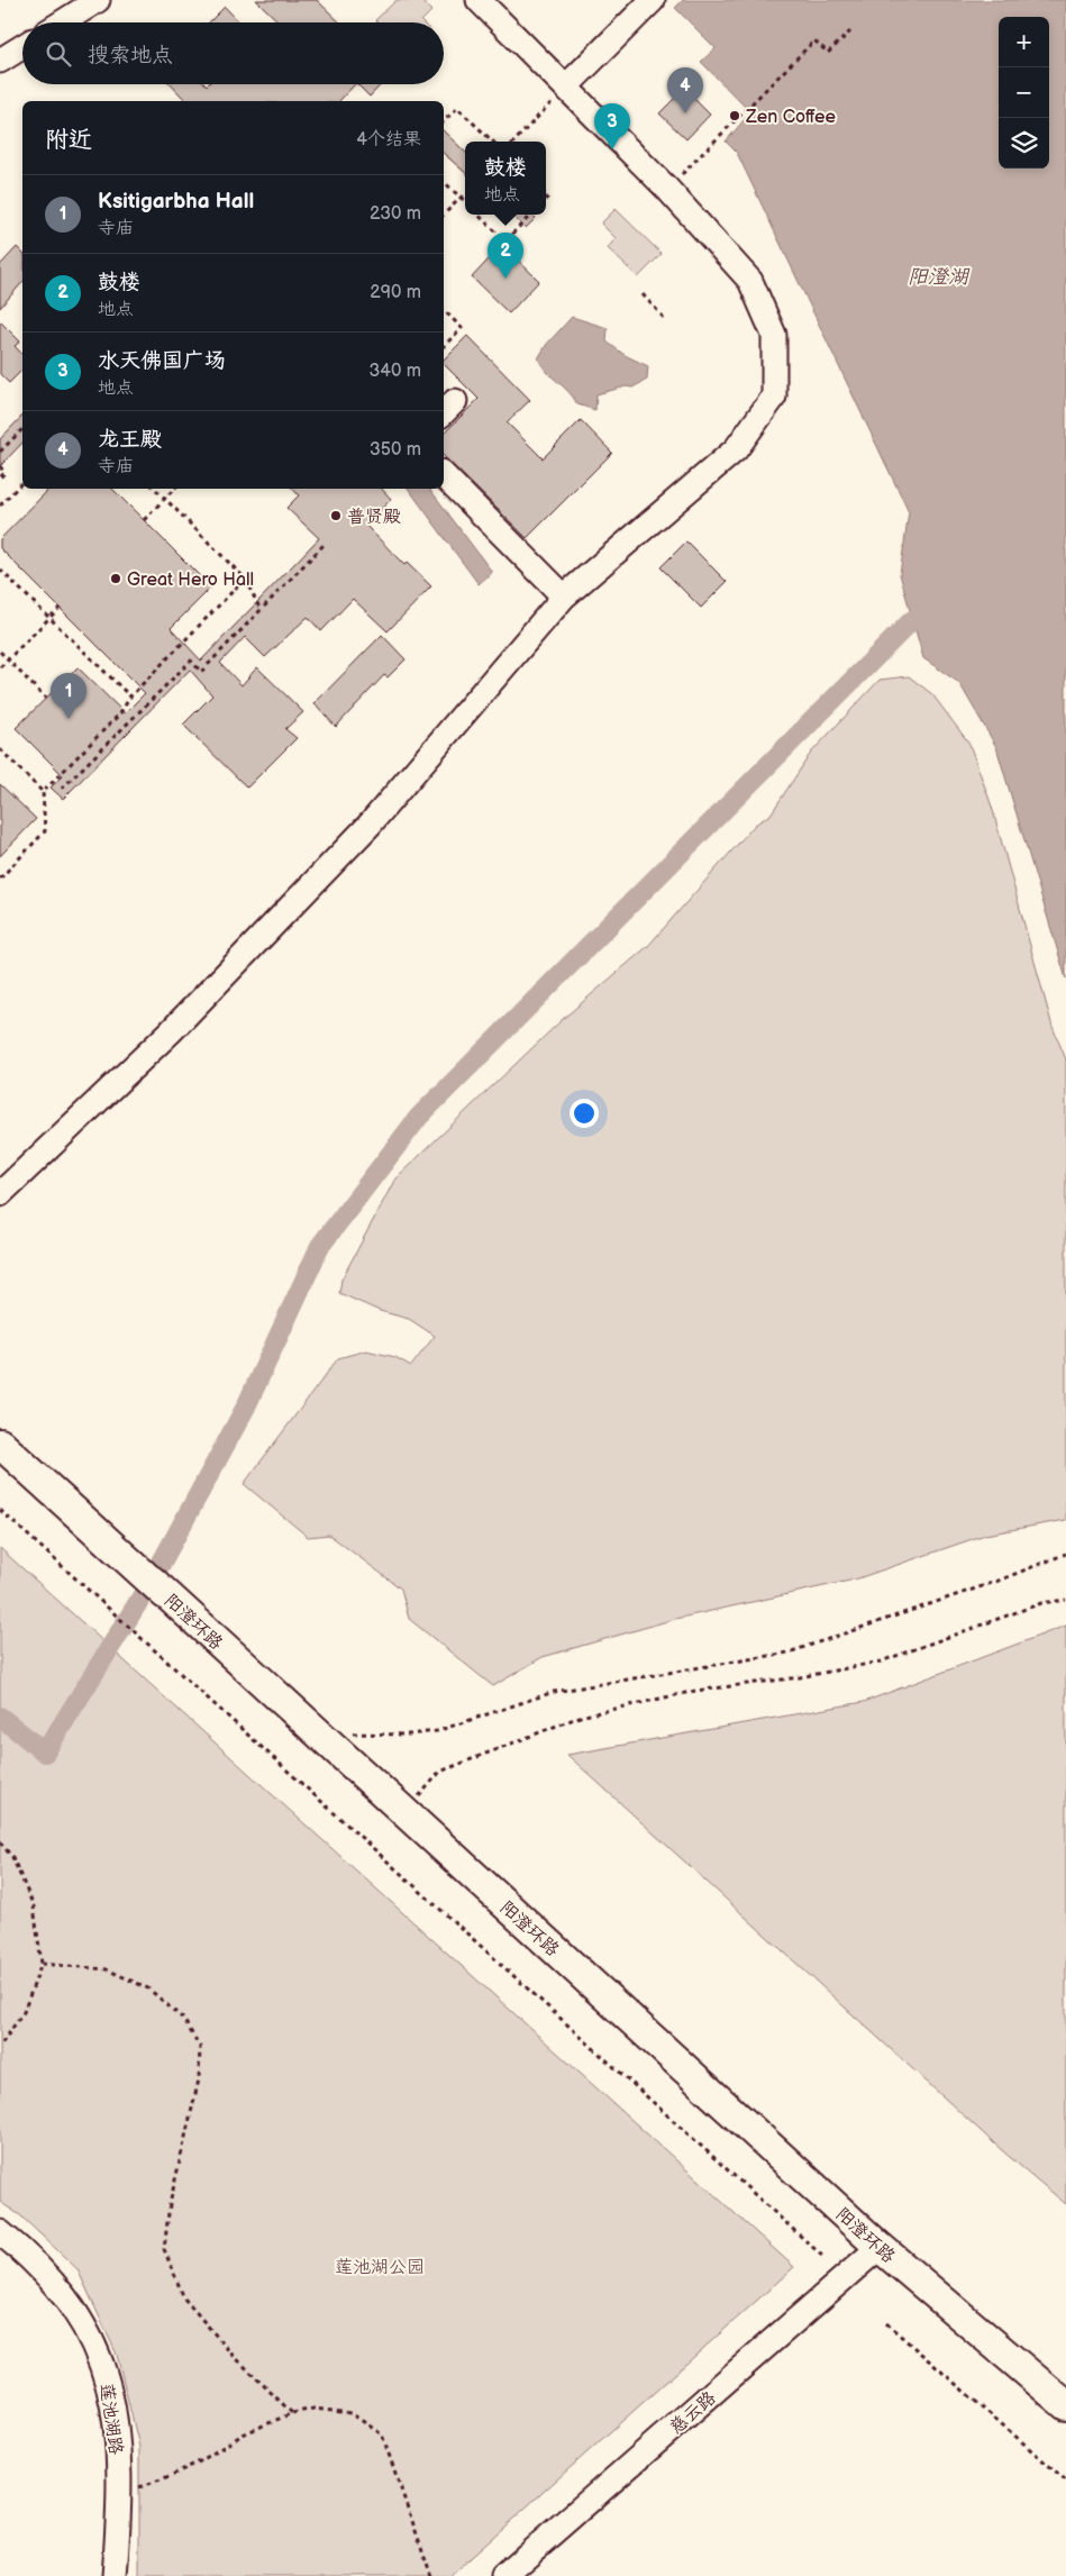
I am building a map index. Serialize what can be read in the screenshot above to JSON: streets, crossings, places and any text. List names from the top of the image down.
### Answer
{
  "streets": {
    "main road": ["阳澄环路"],
    "street": ["慈云路", "莲池湖路"]
  },
  "crossings": [
    ["阳澄环路", "慈云路"]
  ],
  "water": ["阳澄湖"],
  "parks": ["莲池湖公园"],
  "places": ["Zen Coffee", "普贤殿", "Great Hero Hall"],
  "page": {
    "map_buttons": ["+", "−"],
    "search": "搜索地点",
    "pins": [
      "4",
      "3",
      "2",
      "1"
    ],
    "heading": ["附近", "4个结果"],
    "popup": ["鼓楼", "地点"],
    "list": [
      {
        "mark": "1",
        "name": "Ksitigarbha Hall",
        "note": "寺庙",
        "value": "230 m"
      },
      {
        "mark": "2",
        "name": "鼓楼",
        "note": "地点",
        "value": "290 m"
      },
      {
        "mark": "3",
        "name": "水天佛国广场",
        "note": "地点",
        "value": "340 m"
      },
      {
        "mark": "4",
        "name": "龙王殿",
        "note": "寺庙",
        "value": "350 m"
      }
    ]
  }
}
